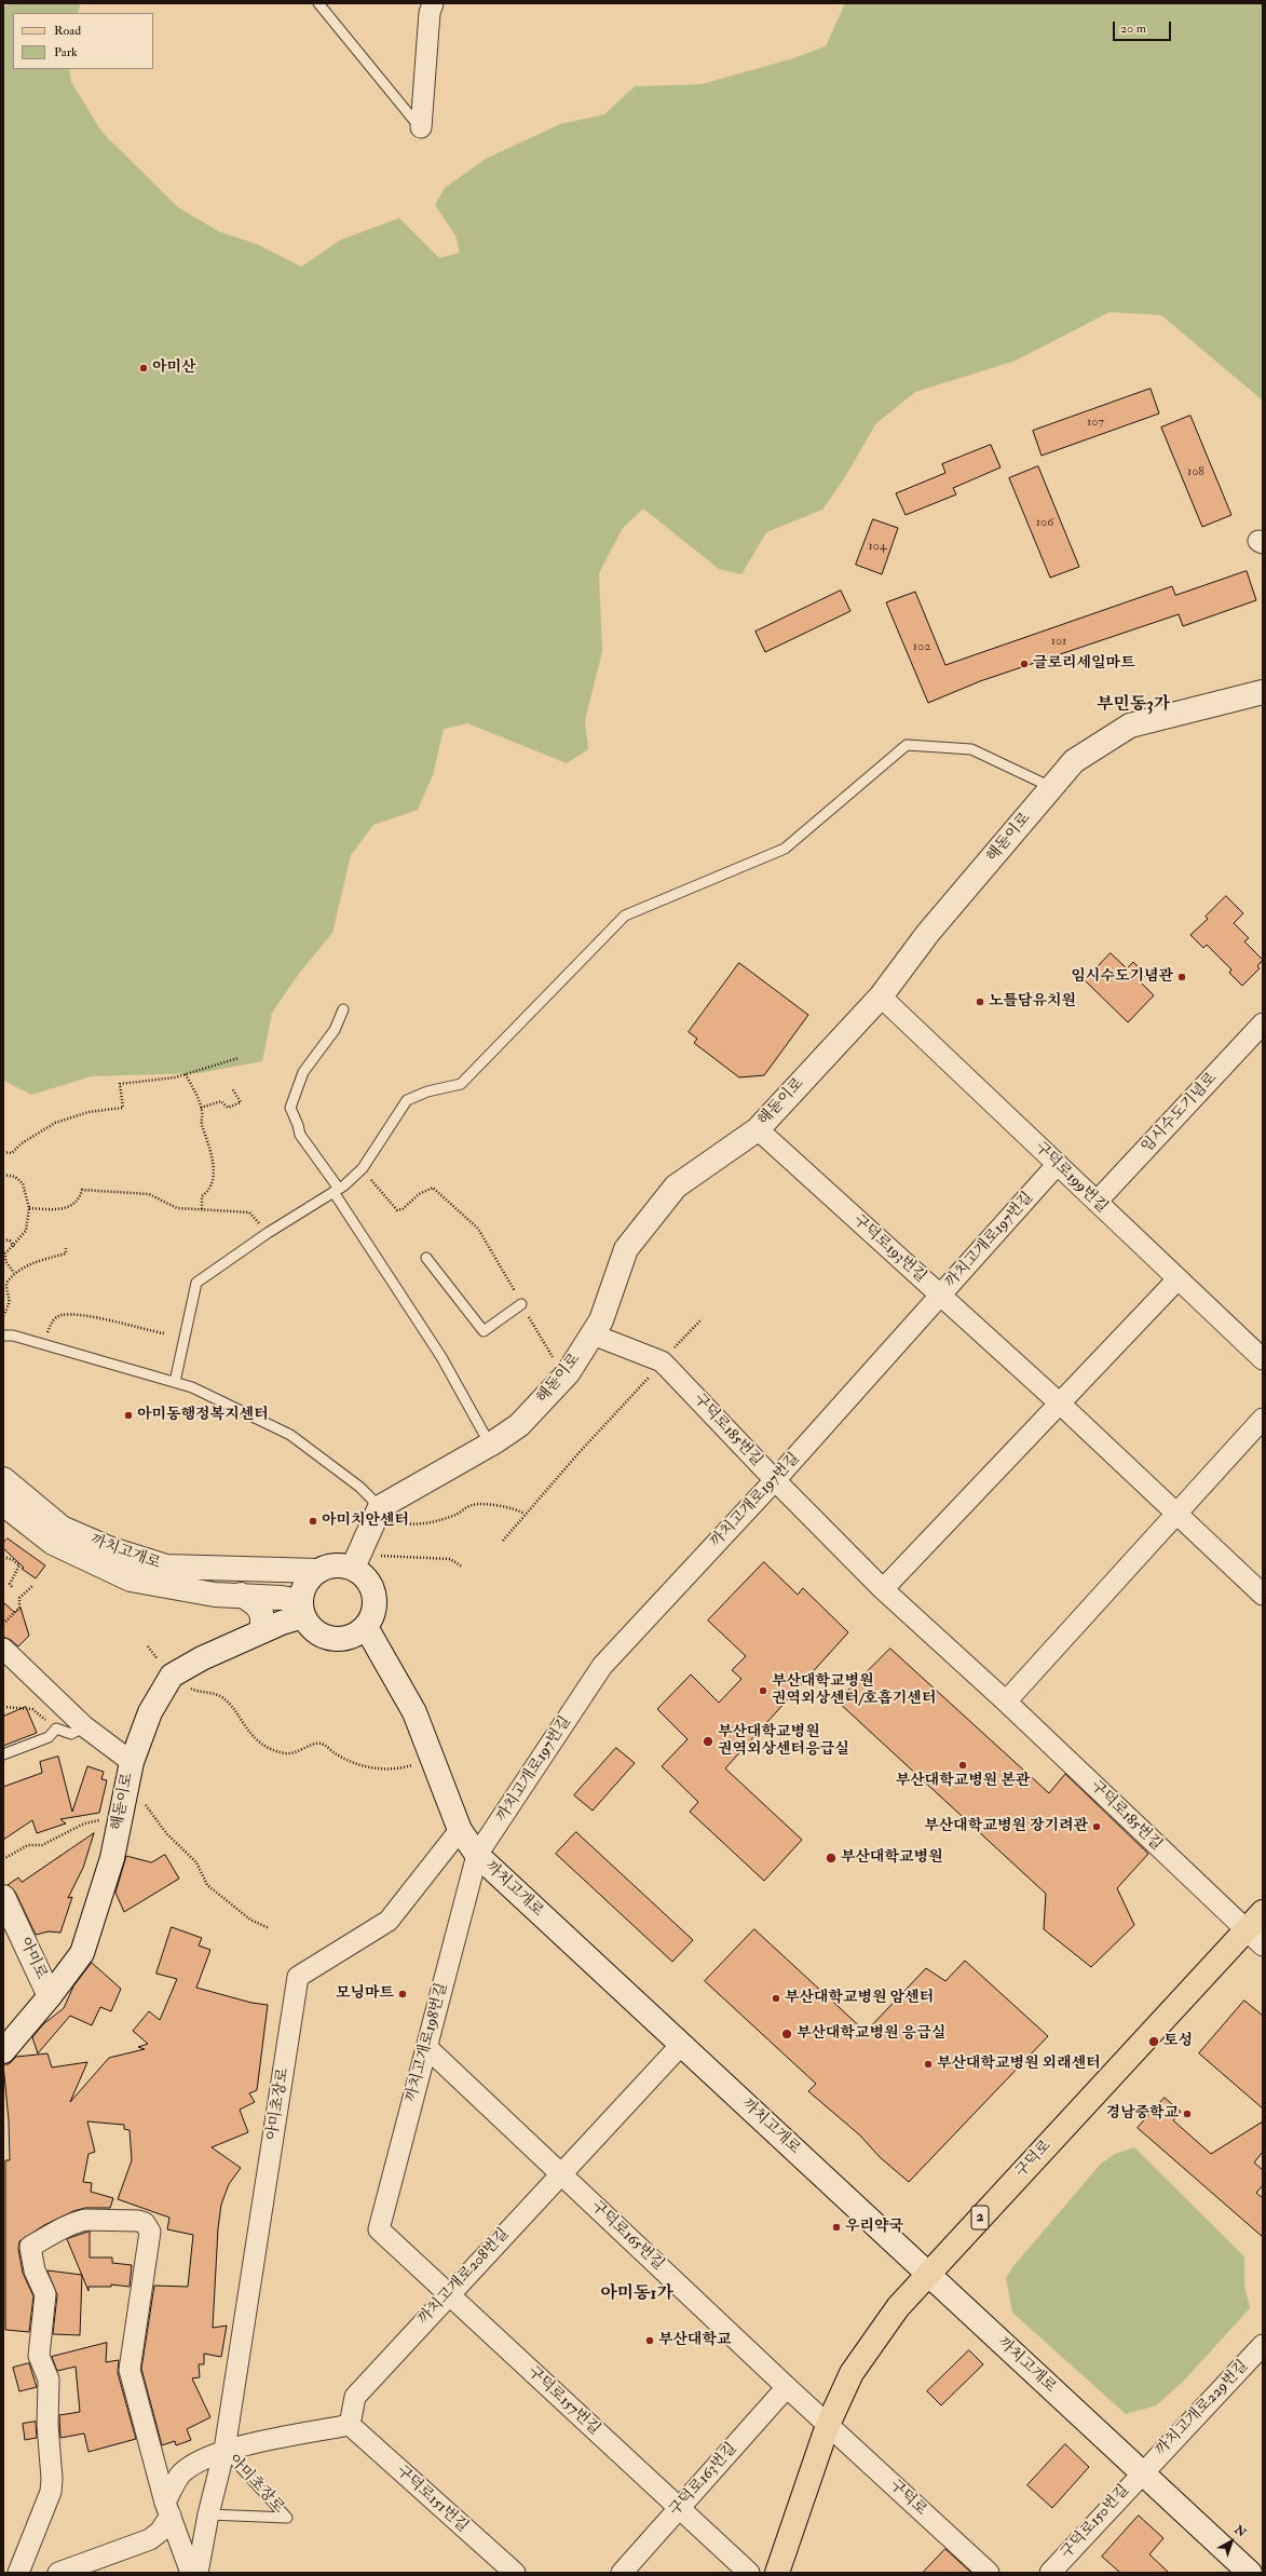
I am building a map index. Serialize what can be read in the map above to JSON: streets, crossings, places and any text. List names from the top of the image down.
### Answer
{
  "streets": {
    "main road": [
      "해돋이로",
      "까치고개로",
      "아미로",
      "구덕로",
      "2"
    ],
    "street": [
      "임시수도기념로",
      "구덕로199번길",
      "까치고개로197번길",
      "구덕로193번길",
      "구덕로185번길",
      "까치고개로198번길",
      "아미초장로",
      "구덕로165번길",
      "까치고개로208번길",
      "구덕로157번길",
      "까치고개로229번길",
      "구덕로163번길",
      "구덕로151번길",
      "구덕로150번길"
    ]
  },
  "crossings": [
    ["해돋이로", "구덕로199번길"],
    ["해돋이로", "구덕로193번길"],
    ["해돋이로", "구덕로185번길"],
    ["해돋이로", "까치고개로"],
    ["해돋이로", "아미로"],
    ["임시수도기념로", "구덕로199번길"],
    ["구덕로199번길", "까치고개로197번길"],
    ["까치고개로197번길", "구덕로193번길"],
    ["까치고개로197번길", "구덕로185번길"],
    ["까치고개로197번길", "까치고개로"],
    ["까치고개로197번길", "까치고개로198번길"],
    ["구덕로185번길", "구덕로"],
    ["까치고개로", "까치고개로198번길"],
    ["까치고개로", "아미초장로"],
    ["까치고개로", "구덕로"],
    ["까치고개로", "까치고개로208번길"],
    ["까치고개로", "까치고개로229번길"],
    ["까치고개로", "구덕로150번길"],
    ["까치고개로198번길", "구덕로165번길"],
    ["까치고개로198번길", "구덕로157번길"],
    ["구덕로", "구덕로165번길"],
    ["구덕로165번길", "까치고개로208번길"],
    ["구덕로165번길", "구덕로163번길"],
    ["까치고개로208번길", "구덕로157번길"],
    ["까치고개로208번길", "구덕로151번길"],
    ["구덕로157번길", "구덕로163번길"],
    ["까치고개로229번길", "구덕로150번길"]
  ],
  "districts": ["부민동3가", "아미동1가"],
  "places": [
    "아미산",
    "글로리세일마트",
    "임시수도기념관",
    "노틀담유치원",
    "아미동행정복지센터",
    "아미치안센터",
    "부산대학교병원 권역외상센터/호흡기센터",
    "부산대학교병원 권역외상센터응급실",
    "부산대학교병원 본관",
    "부산대학교병원 장기려관",
    "부산대학교병원",
    "모닝마트",
    "부산대학교병원 암센터",
    "부산대학교병원 응급실",
    "토성",
    "부산대학교병원 외래센터",
    "경남중학교",
    "우리약국",
    "부산대학교"
  ],
  "house_numbers": [
    "107",
    "108",
    "106",
    "104",
    "101",
    "102"
  ],
  "legend": ["Road", "Park"],
  "scale_bar": "20 m",
  "north": "top right"
}
